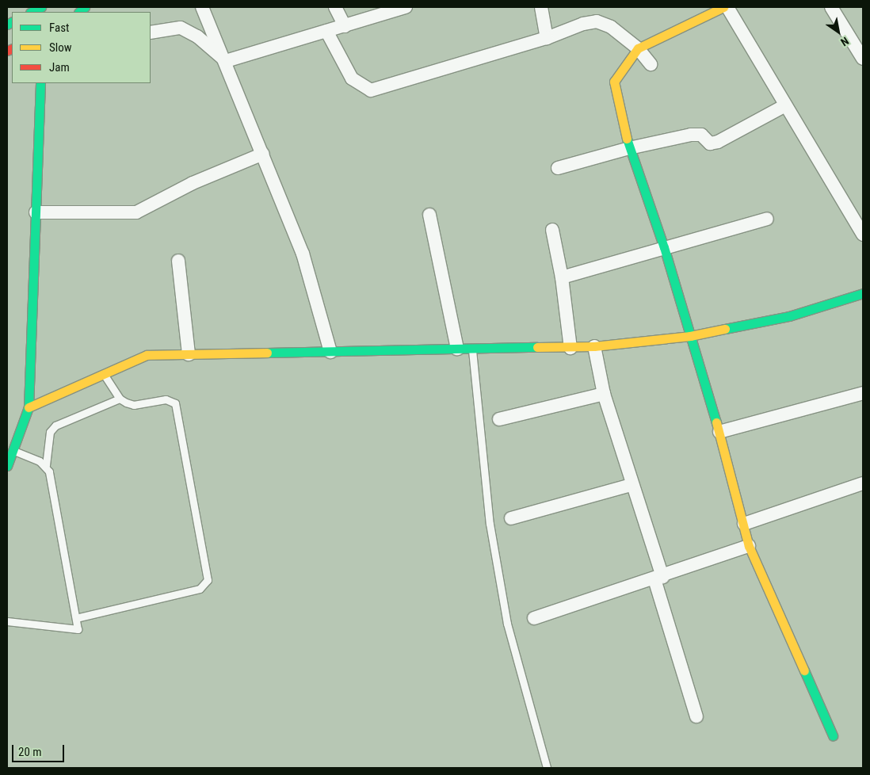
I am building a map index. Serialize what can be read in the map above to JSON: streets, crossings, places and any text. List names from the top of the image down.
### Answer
{
  "legend": ["Fast", "Slow", "Jam"],
  "scale_bar": "20 m",
  "north": "bottom right"
}
